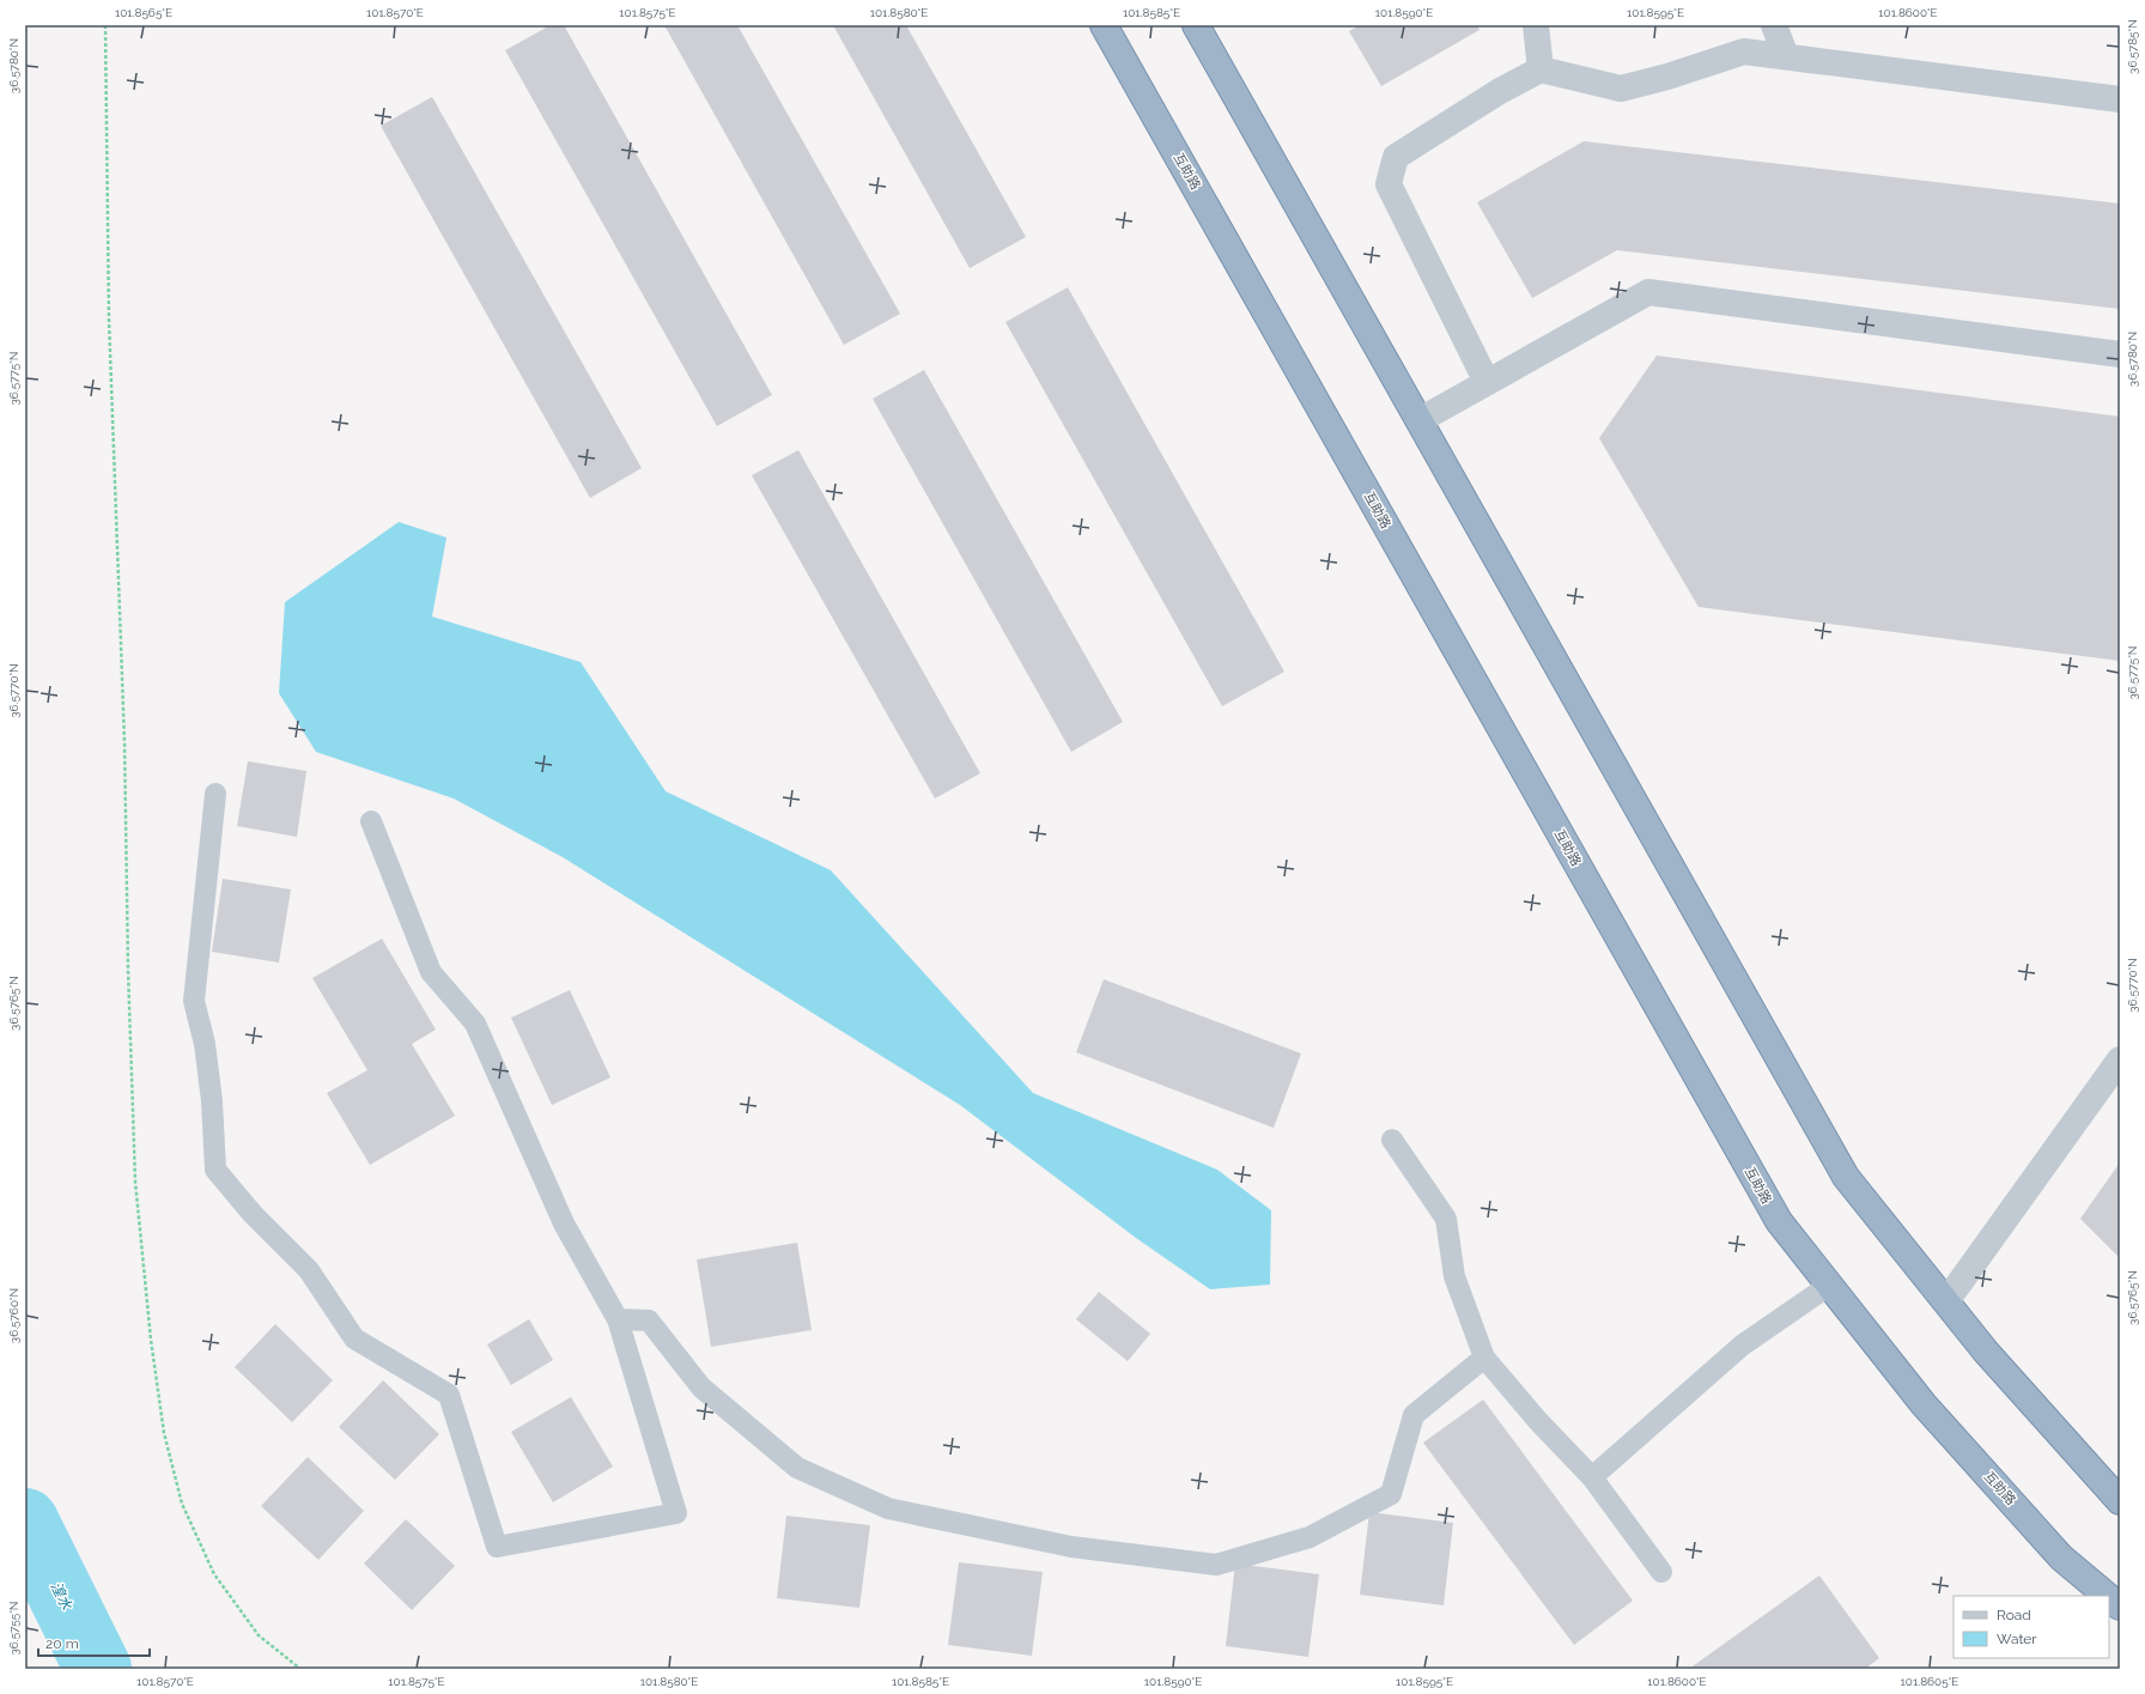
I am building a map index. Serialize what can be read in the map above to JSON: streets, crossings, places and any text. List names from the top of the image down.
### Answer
{
  "streets": {
    "highway": ["互助路"]
  },
  "water": ["湟水"],
  "legend": ["Road", "Water"],
  "scale_bar": "20 m",
  "coordinates": [
    "101.8565°E",
    "101.8570°E",
    "101.8575°E",
    "101.8580°E",
    "101.8585°E",
    "101.8590°E",
    "101.8595°E",
    "101.8600°E",
    "36.5785°N",
    "36.5780°N",
    "36.5775°N",
    "36.5770°N",
    "36.5765°N",
    "36.5760°N",
    "36.5755°N",
    "101.8605°E"
  ]
}
